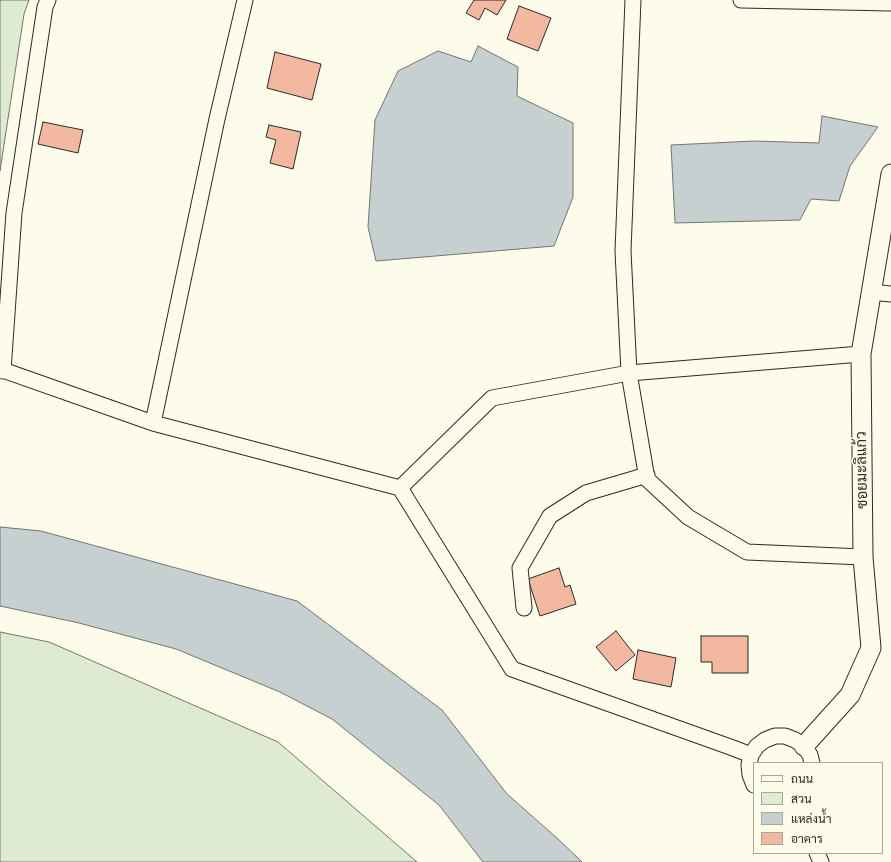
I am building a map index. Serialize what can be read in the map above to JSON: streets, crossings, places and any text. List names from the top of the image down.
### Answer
{
  "streets": {
    "street": ["ซอยมะลิแก้ว"]
  },
  "legend": [
    "ถนน",
    "สวน",
    "แหล่งน้ำ",
    "อาคาร"
  ]
}
